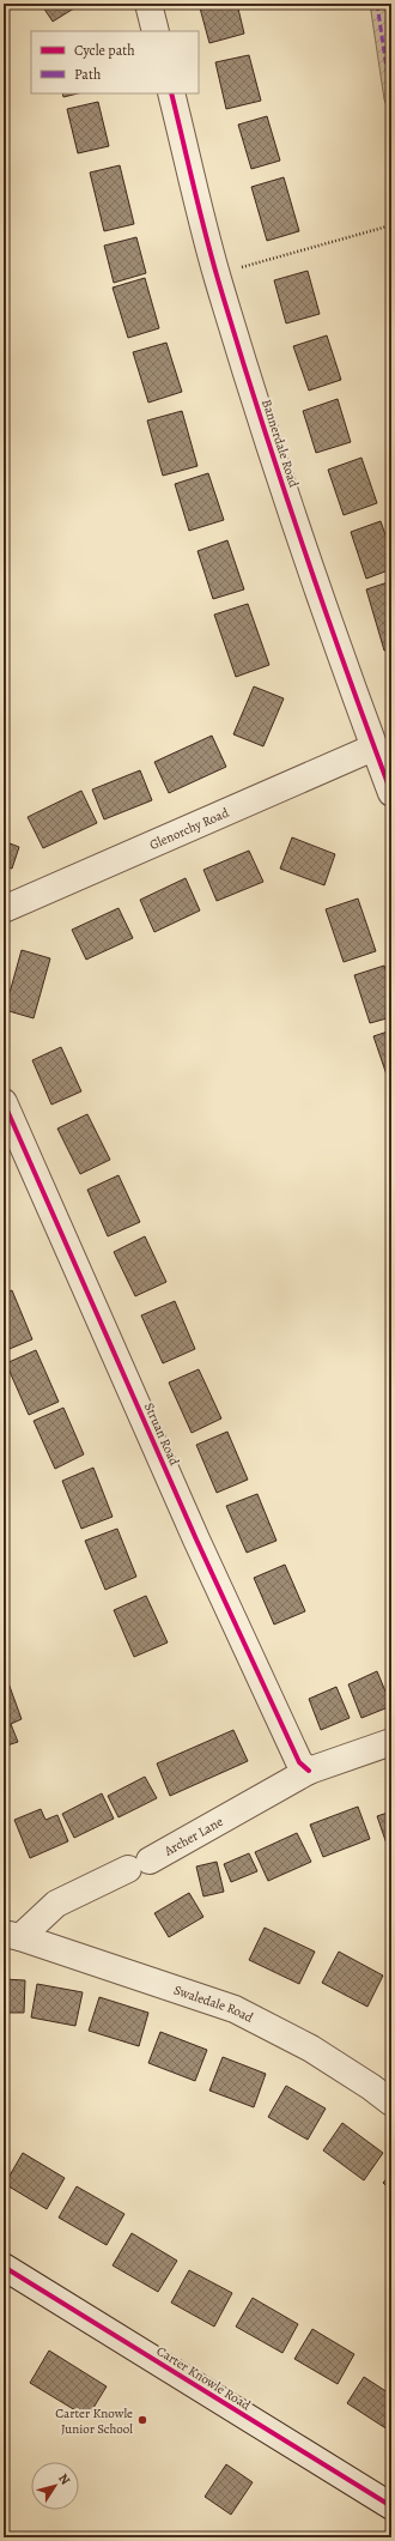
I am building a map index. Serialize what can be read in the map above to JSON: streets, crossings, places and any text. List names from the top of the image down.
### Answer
{
  "streets": {
    "street": [
      "Bannerdale Road",
      "Glenorchy Road",
      "Struan Road",
      "Archer Lane",
      "Swaledale Road",
      "Carter Knowle Road"
    ]
  },
  "crossings": [
    ["Bannerdale Road", "Glenorchy Road"],
    ["Struan Road", "Archer Lane"],
    ["Archer Lane", "Swaledale Road"]
  ],
  "places": ["Carter Knowle Junior School"],
  "legend": ["Cycle path", "Path"],
  "north": "top right"
}
